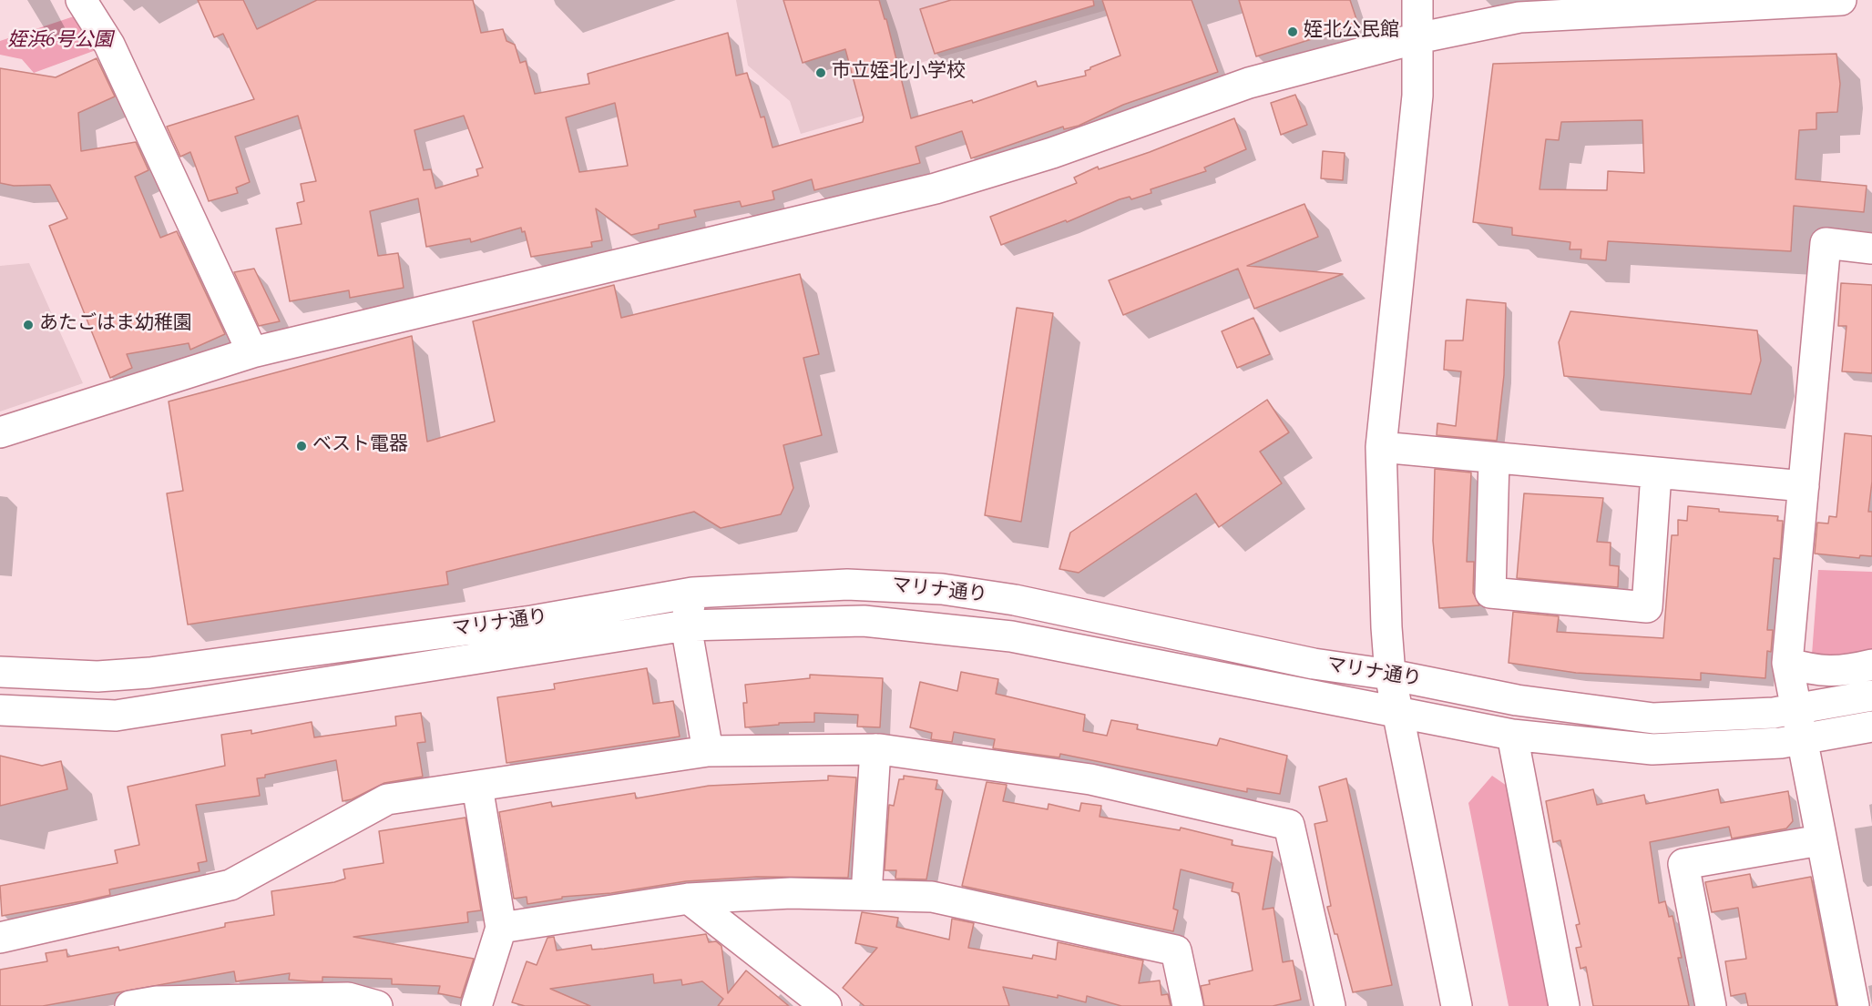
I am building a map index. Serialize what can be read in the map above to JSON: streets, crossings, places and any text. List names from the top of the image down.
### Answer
{
  "streets": {
    "street": ["マリナ通り"]
  },
  "parks": ["姪浜6号公園"],
  "places": [
    "姪北公民館",
    "市立姪北小学校",
    "あたごはま幼稚園",
    "ベスト電器"
  ]
}
